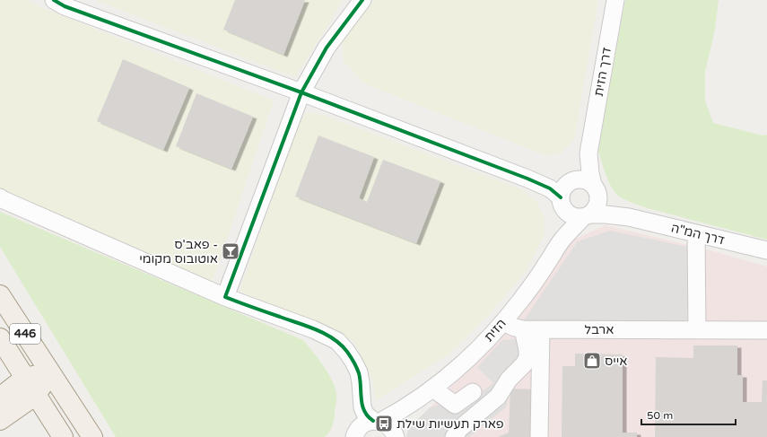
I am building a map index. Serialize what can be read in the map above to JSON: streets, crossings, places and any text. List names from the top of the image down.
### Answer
{
  "streets": {
    "main road": ["446"],
    "street": [
      "דרך הזית",
      "דרך המ\"ה",
      "ארבל",
      "הזית"
    ]
  },
  "crossings": [
    ["דרך הזית", "דרך המ\"ה"],
    ["דרך הזית", "הזית"],
    ["דרך המ\"ה", "הזית"],
    ["ארבל", "הזית"]
  ],
  "places": {
    "bar": ["פאב'ס - אוטובוס מקומי"],
    "shop": ["אייס"],
    "bus stop": ["פארק תעשיות שילת"]
  },
  "scale_bar": "50 m"
}
